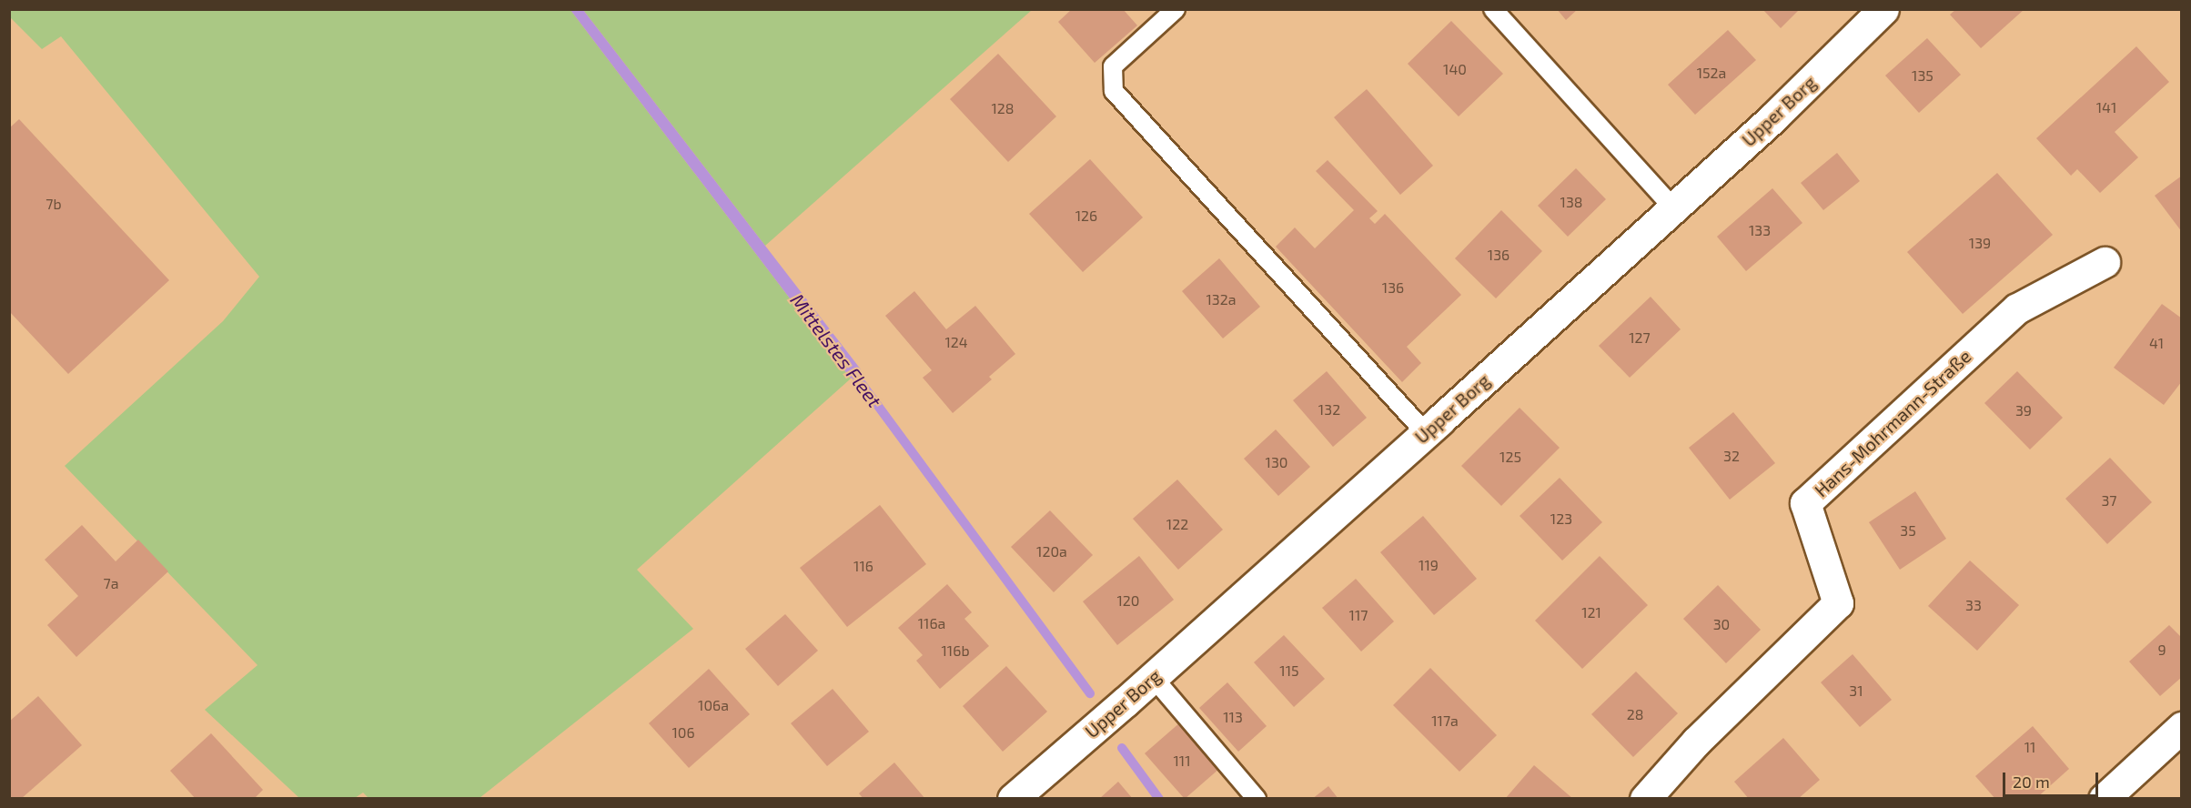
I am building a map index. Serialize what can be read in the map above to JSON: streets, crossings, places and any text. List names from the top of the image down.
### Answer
{
  "streets": {
    "street": ["Upper Borg", "Hans-Mohrmann-Straße"]
  },
  "water": ["Mittelstes Fleet"],
  "house_numbers": [
    "140",
    "152a",
    "135",
    "141",
    "128",
    "138",
    "7b",
    "126",
    "133",
    "139",
    "136",
    "136",
    "132a",
    "127",
    "124",
    "41",
    "132",
    "39",
    "32",
    "125",
    "130",
    "37",
    "123",
    "122",
    "35",
    "120a",
    "119",
    "116",
    "7a",
    "120",
    "33",
    "121",
    "117",
    "116a",
    "30",
    "9",
    "116b",
    "115",
    "31",
    "106a",
    "28",
    "113",
    "117a",
    "106",
    "11",
    "111"
  ],
  "scale_bar": "20 m"
}
